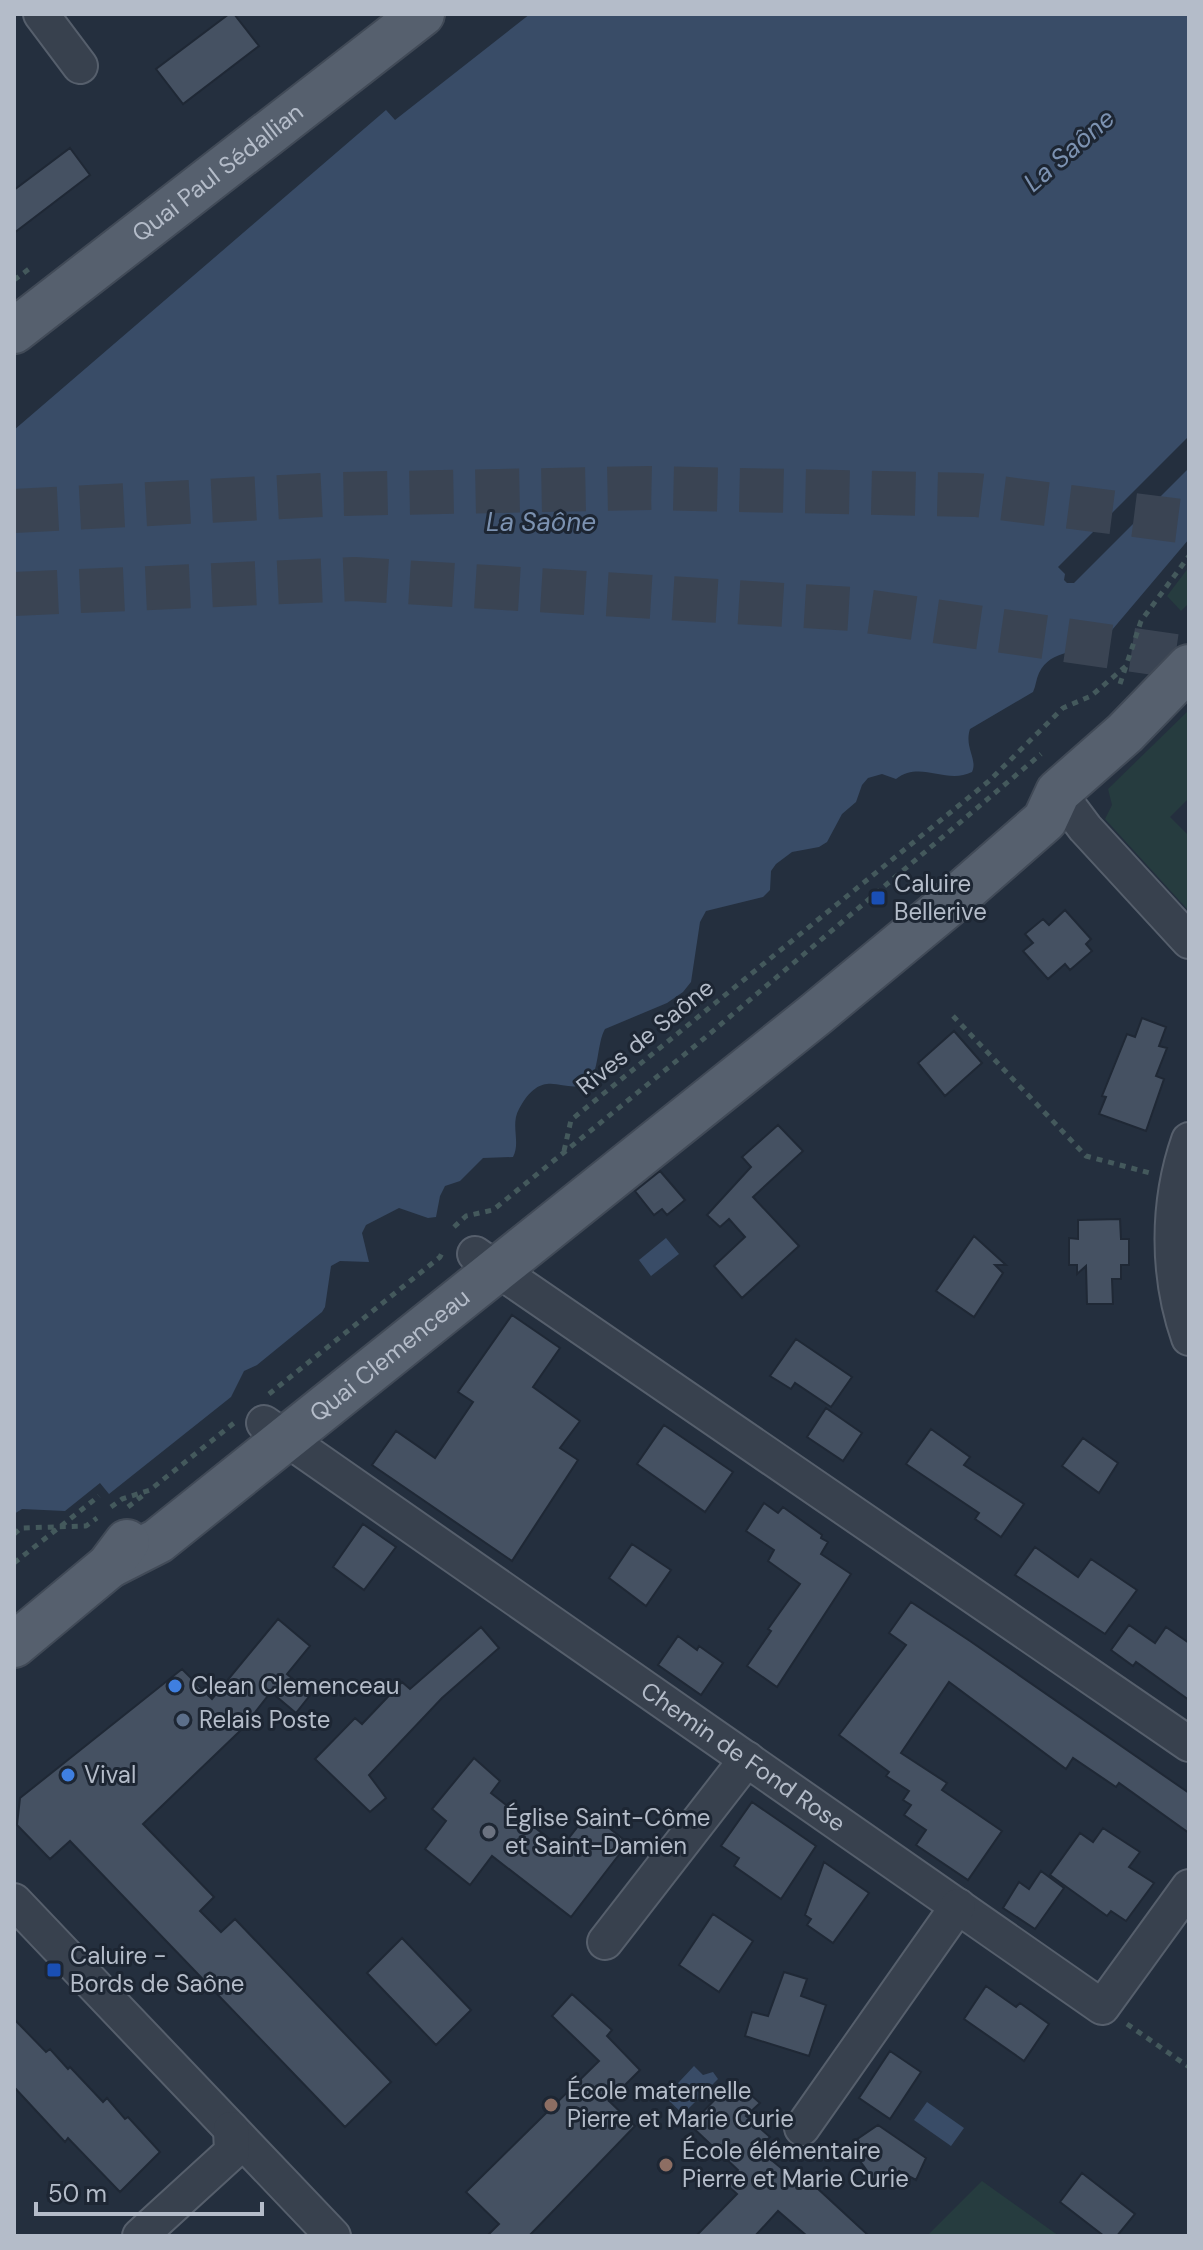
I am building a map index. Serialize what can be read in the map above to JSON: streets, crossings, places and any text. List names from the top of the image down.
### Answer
{
  "streets": {
    "main road": ["Quai Paul Sédallian", "Quai Clemenceau"],
    "street": ["Chemin de Fond Rose"],
    "path": ["Rives de Saône"]
  },
  "crossings": [
    ["Quai Clemenceau", "Chemin de Fond Rose"]
  ],
  "water": ["La Saône"],
  "places": {
    "transit": ["Caluire Bellerive", "Caluire - Bords de Saône"],
    "other": [
      "Clean Clemenceau",
      "Relais Poste",
      "Vival",
      "Église Saint-Côme et Saint-Damien",
      "École maternelle Pierre et Marie Curie",
      "École élémentaire Pierre et Marie Curie"
    ]
  },
  "scale_bar": "50 m"
}
